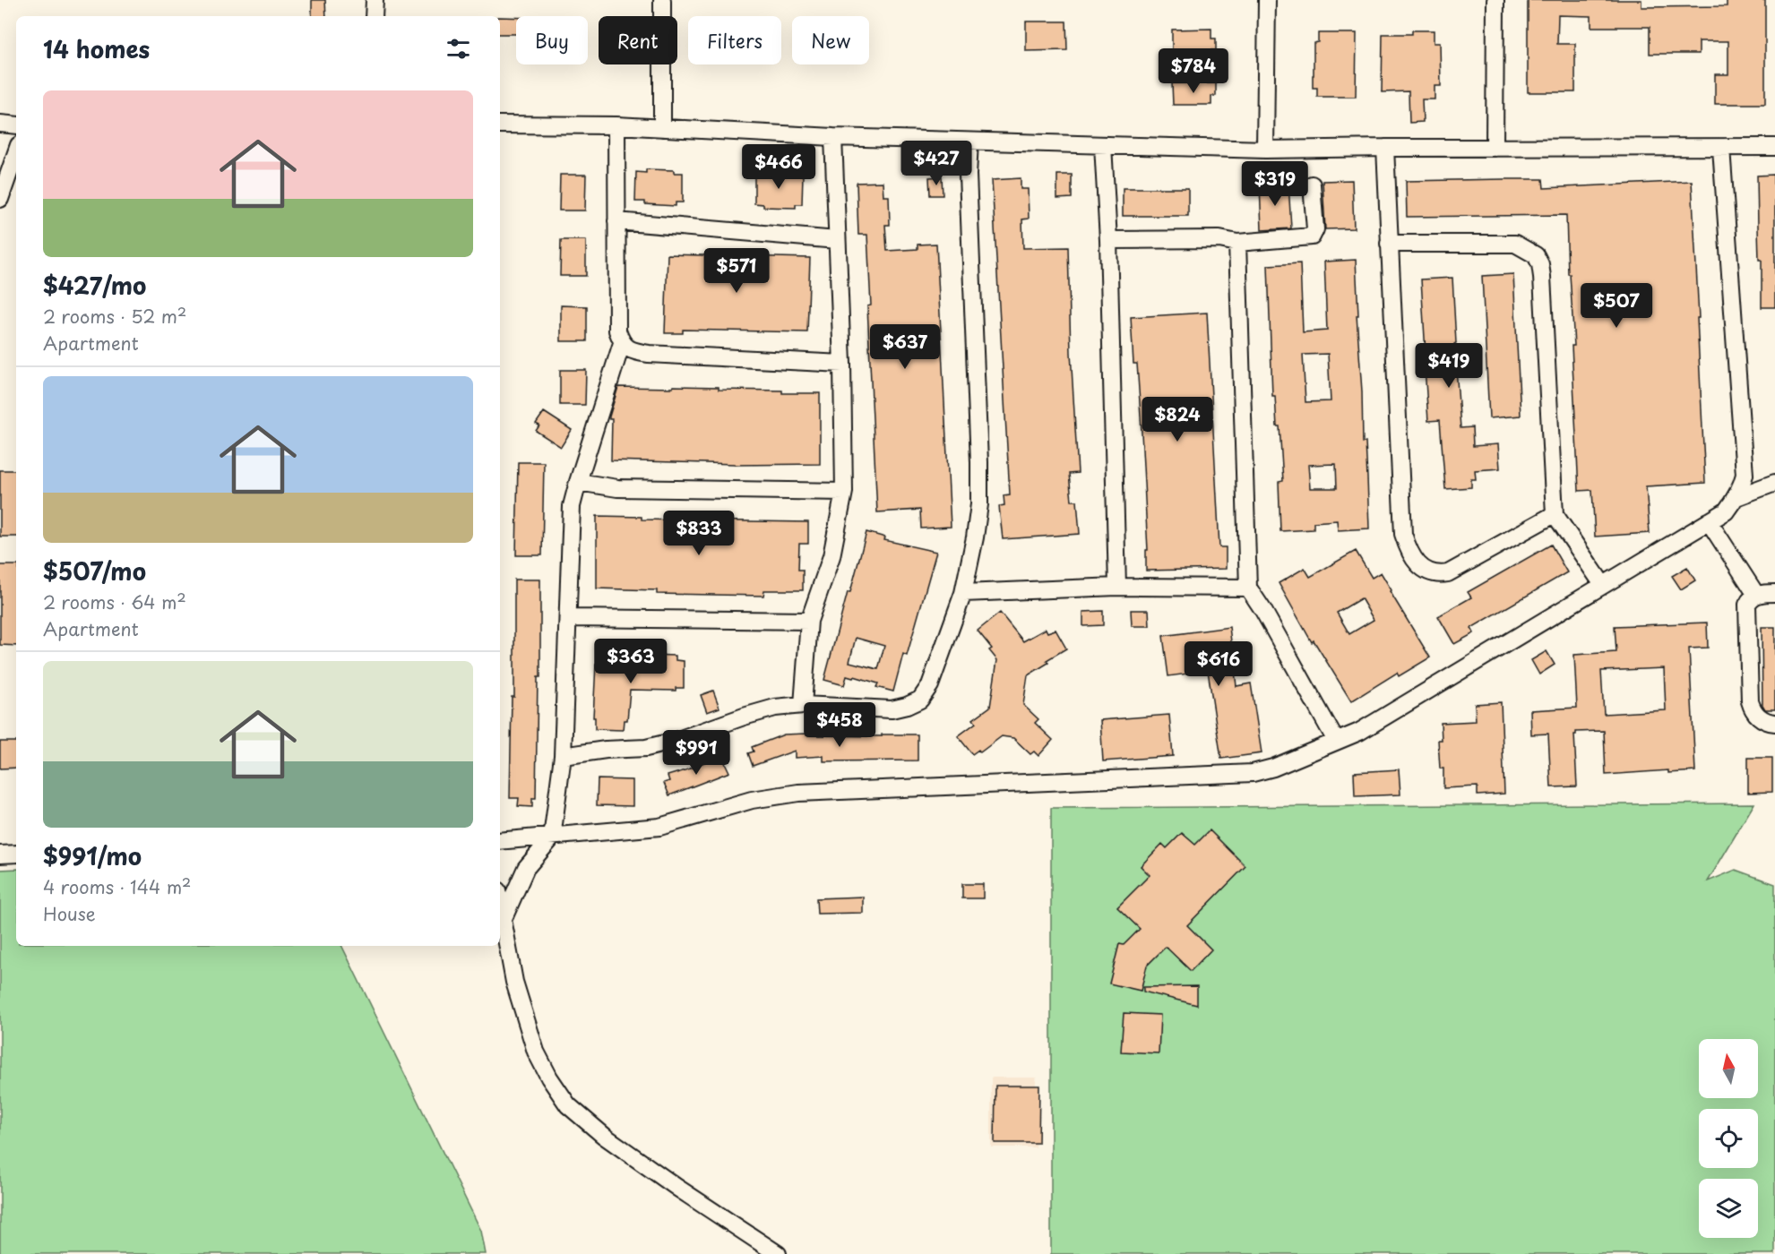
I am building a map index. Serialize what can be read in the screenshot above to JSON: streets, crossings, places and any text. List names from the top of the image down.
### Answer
{
  "north": "top",
  "page": {
    "chip": [
      "Buy",
      "Rent",
      "Filters",
      "New"
    ],
    "heading": "14 homes",
    "price": [
      "$784",
      "$427",
      "$466",
      "$319",
      "$571",
      "$507",
      "$637",
      "$419",
      "$824",
      "$833",
      "$363",
      "$616",
      "$458",
      "$991"
    ],
    "list": [
      {
        "name": "$427/mo",
        "note": "2 rooms · 52 m² · Apartment"
      },
      {
        "name": "$507/mo",
        "note": "2 rooms · 64 m² · Apartment"
      },
      {
        "name": "$991/mo",
        "note": "4 rooms · 144 m² · House"
      }
    ]
  }
}
